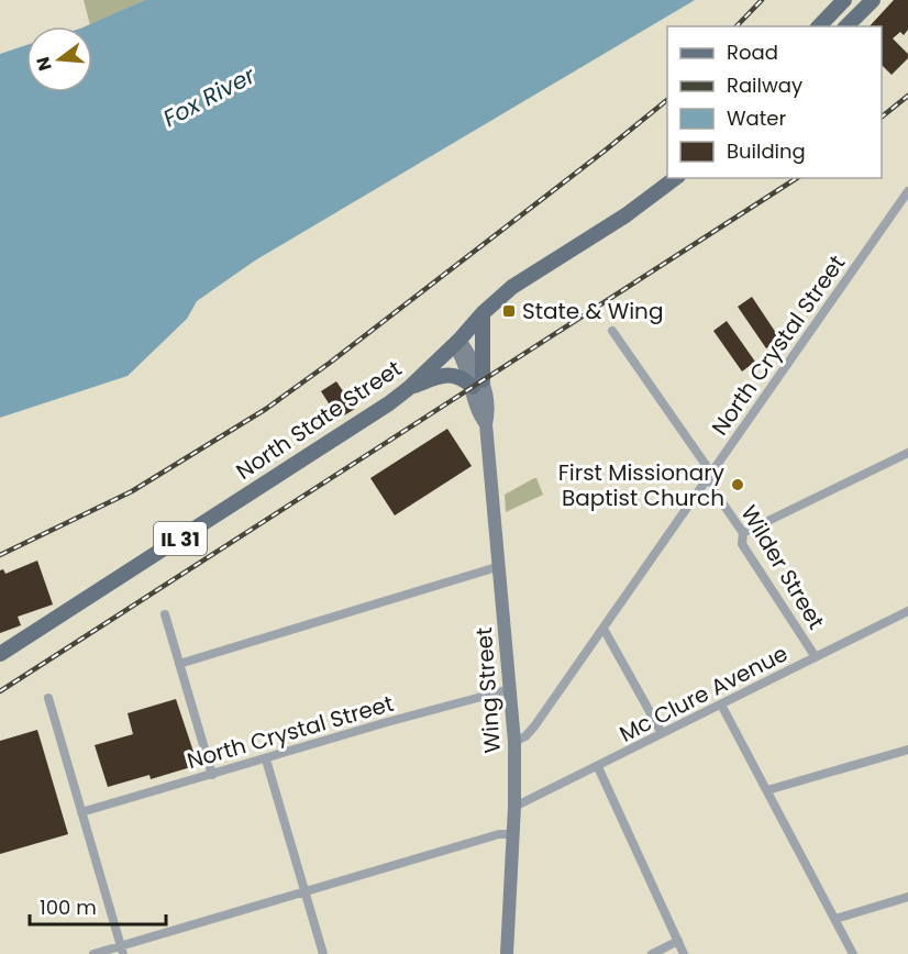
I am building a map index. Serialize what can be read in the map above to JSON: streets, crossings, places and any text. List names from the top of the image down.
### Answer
{
  "streets": {
    "main road": ["North State Street", "IL 31"],
    "street": [
      "North Crystal Street",
      "Wilder Street",
      "Wing Street",
      "Mc Clure Avenue"
    ]
  },
  "crossings": [
    ["North Crystal Street", "Wilder Street"],
    ["North Crystal Street", "Wing Street"],
    ["North State Street", "Wing Street"],
    ["Wilder Street", "Mc Clure Avenue"],
    ["Wing Street", "Mc Clure Avenue"]
  ],
  "water": ["Fox River"],
  "places": {
    "transit": ["State & Wing"],
    "other": ["First Missionary Baptist Church"]
  },
  "legend": [
    "Road",
    "Railway",
    "Water",
    "Building"
  ],
  "scale_bar": "100 m",
  "north": "left"
}
